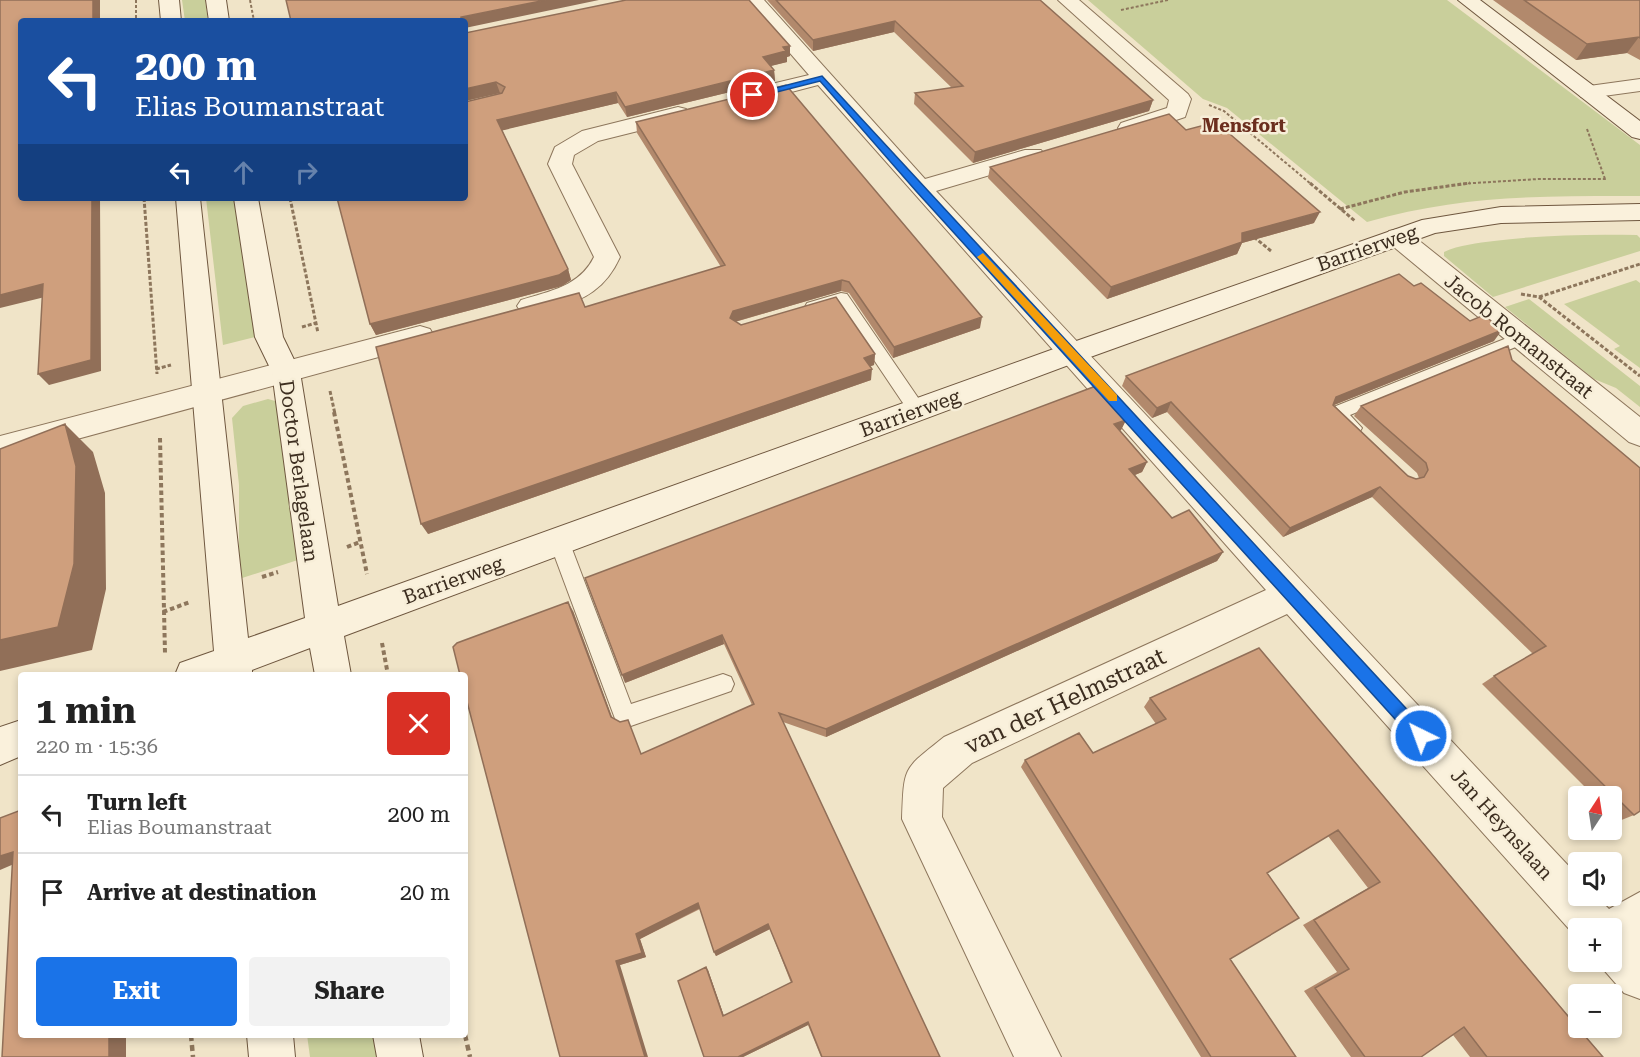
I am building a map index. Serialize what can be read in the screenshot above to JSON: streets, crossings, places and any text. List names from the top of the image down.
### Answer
{
  "streets": {
    "street": [
      "Barrierweg",
      "Jacob Romanstraat",
      "Doctor Berlagelaan",
      "van der Helmstraat",
      "Jan Heynslaan"
    ]
  },
  "crossings": [
    ["Barrierweg", "Jacob Romanstraat"],
    ["Barrierweg", "Doctor Berlagelaan"],
    ["Barrierweg", "Jan Heynslaan"],
    ["van der Helmstraat", "Jan Heynslaan"]
  ],
  "districts": ["Mensfort"],
  "north": "top",
  "page": {
    "turn": ["200 m", "Elias Boumanstraat"],
    "heading": ["1 min", "220 m · 15:36"],
    "list": [
      {
        "name": "Turn left",
        "note": "Elias Boumanstraat",
        "value": "200 m"
      },
      {
        "name": "Arrive at destination",
        "value": "20 m"
      }
    ],
    "map_buttons": ["+", "−"],
    "buttons": ["Exit", "Share"]
  }
}
